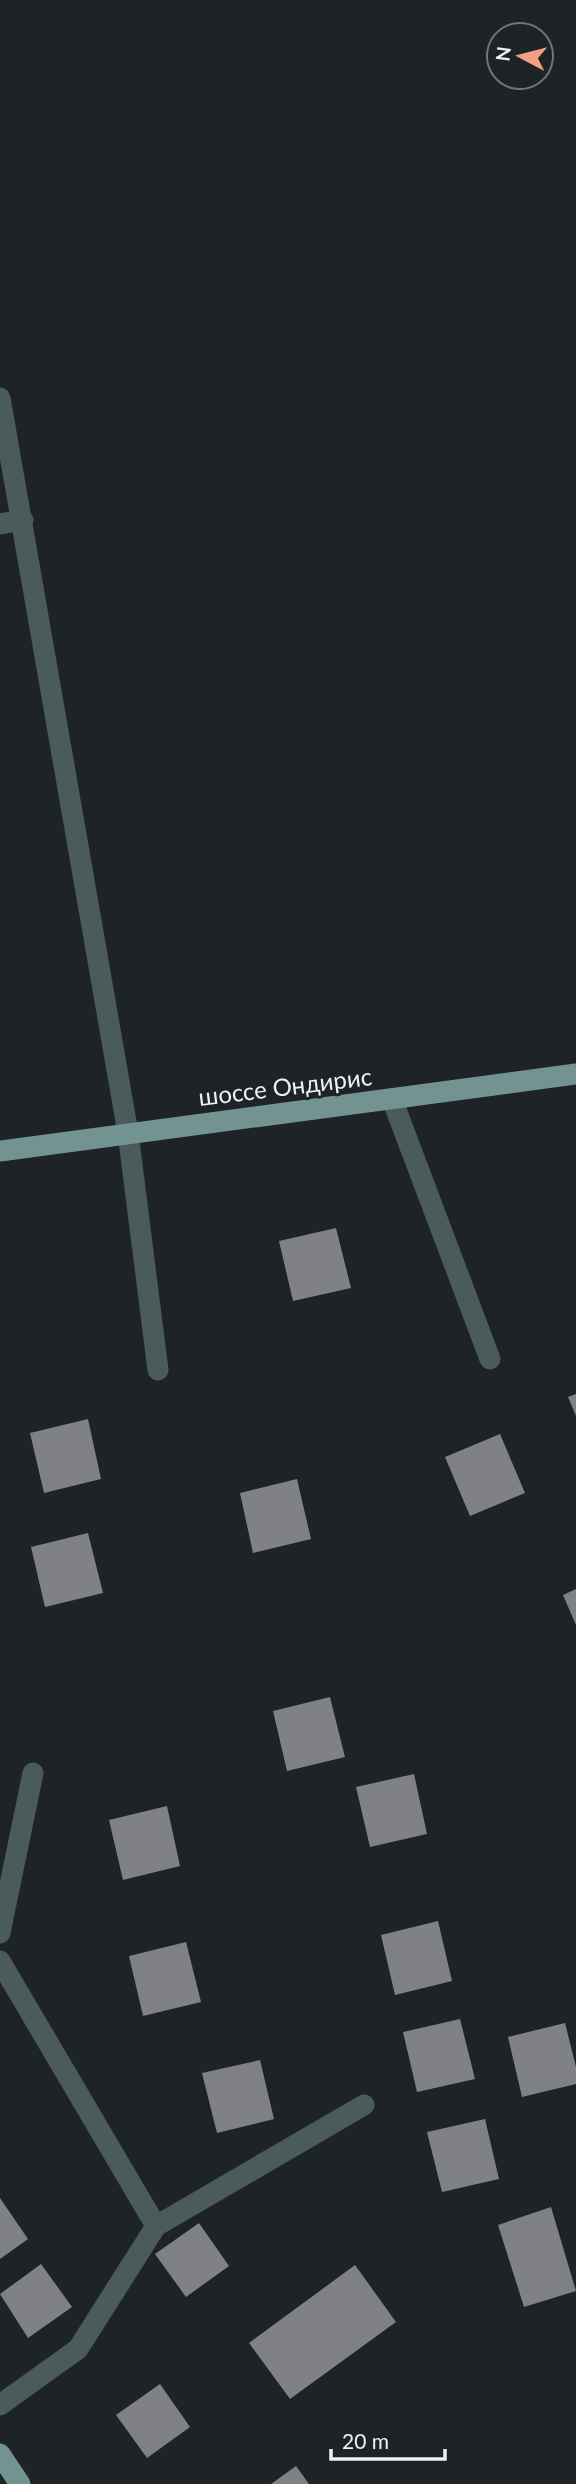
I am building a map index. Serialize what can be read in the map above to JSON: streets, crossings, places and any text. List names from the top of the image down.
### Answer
{
  "streets": {
    "main road": ["шоссе Ондирис"]
  },
  "scale_bar": "20 m",
  "north": "left"
}
